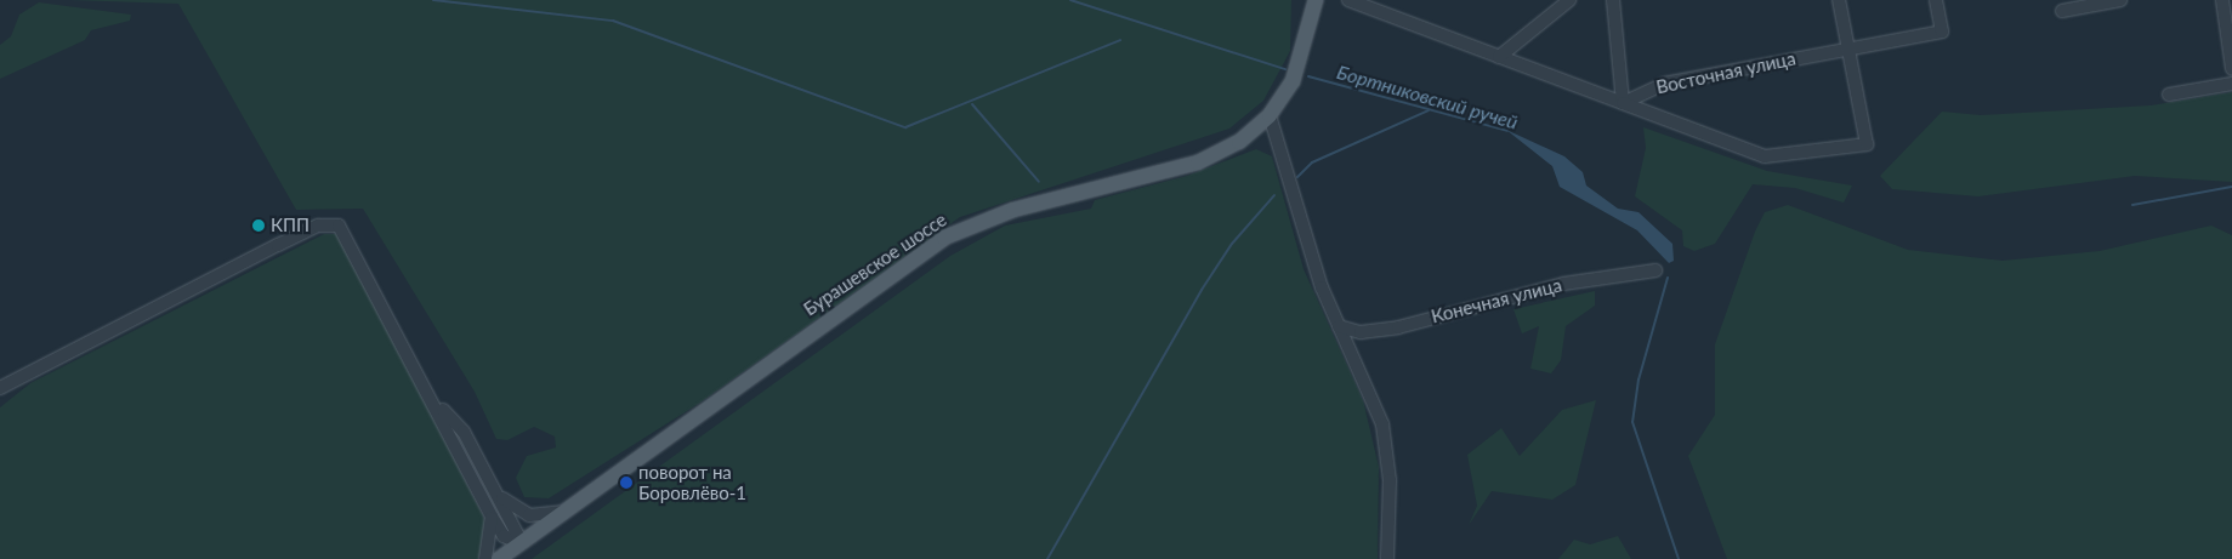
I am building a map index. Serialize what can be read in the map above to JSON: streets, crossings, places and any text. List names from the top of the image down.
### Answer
{
  "streets": {
    "main road": ["Бурашевское шоссе"],
    "street": ["Восточная улица", "Конечная улица"]
  },
  "water": ["Бортниковский ручей"],
  "places": ["КПП", "поворот на Боровлёво-1"]
}
